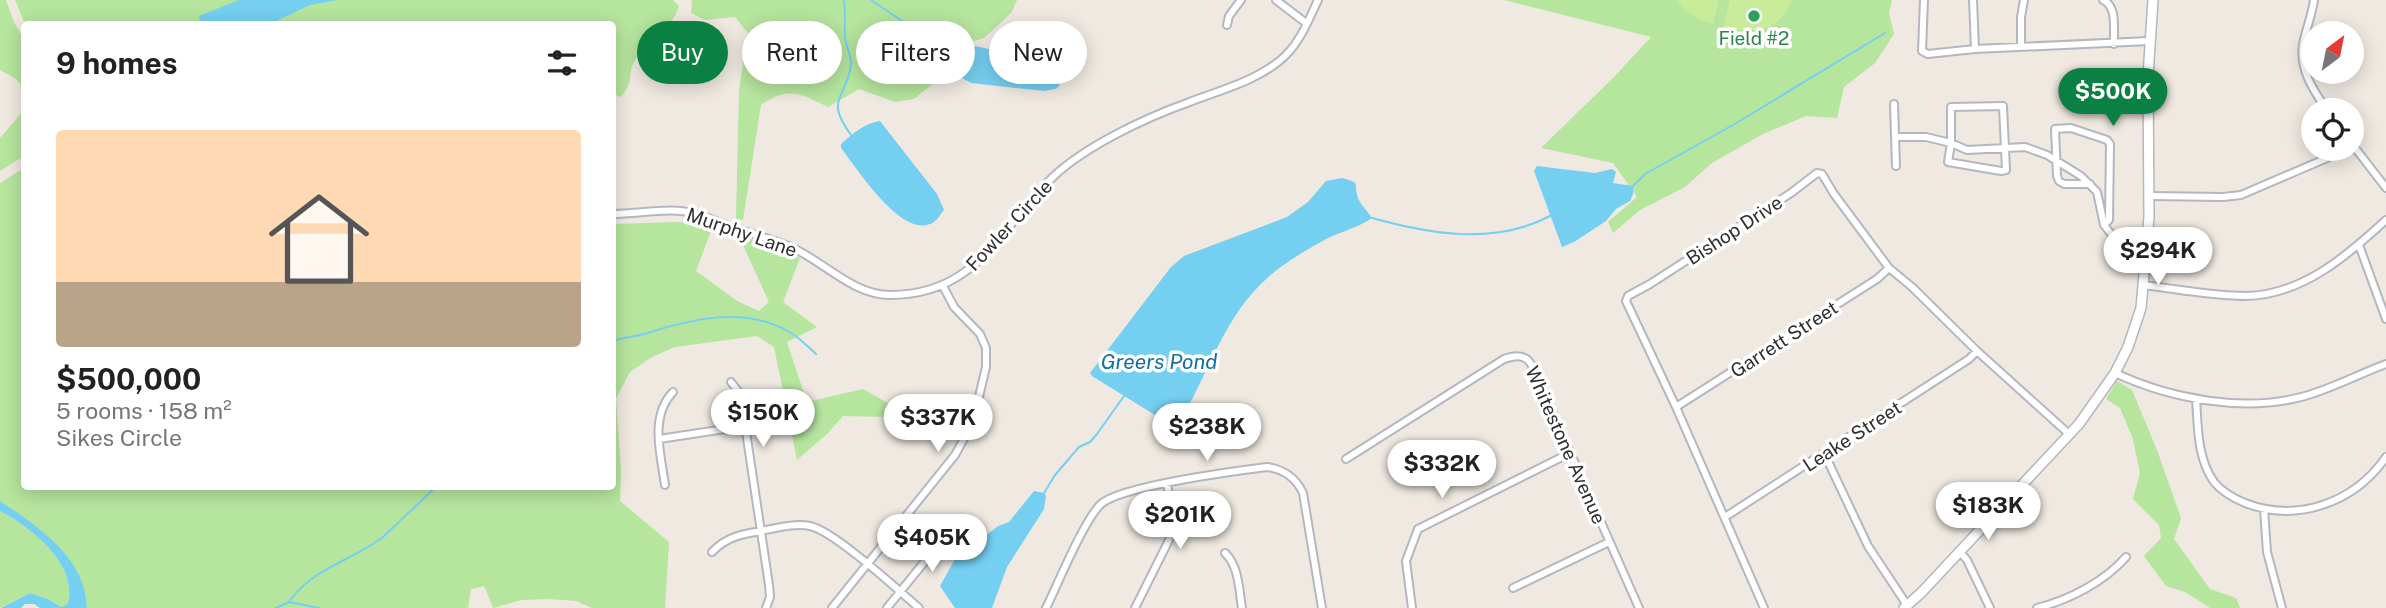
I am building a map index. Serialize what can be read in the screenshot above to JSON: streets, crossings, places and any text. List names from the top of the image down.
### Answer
{
  "streets": {
    "street": [
      "Fowler Circle",
      "Bishop Drive",
      "Murphy Lane",
      "Garrett Street",
      "Leake Street",
      "Whitestone Avenue"
    ]
  },
  "crossings": [
    ["Fowler Circle", "Murphy Lane"],
    ["Bishop Drive", "Garrett Street"],
    ["Bishop Drive", "Leake Street"]
  ],
  "water": ["Greers Pond"],
  "places": ["Field #2"],
  "north": "top right",
  "page": {
    "chip": [
      "Buy",
      "Rent",
      "Filters",
      "New"
    ],
    "heading": "9 homes",
    "price": [
      "$500K",
      "$294K",
      "$150K",
      "$337K",
      "$238K",
      "$332K",
      "$183K",
      "$201K",
      "$405K"
    ],
    "list": [
      {
        "name": "$500,000",
        "note": "5 rooms · 158 m² · Sikes Circle"
      }
    ]
  }
}
